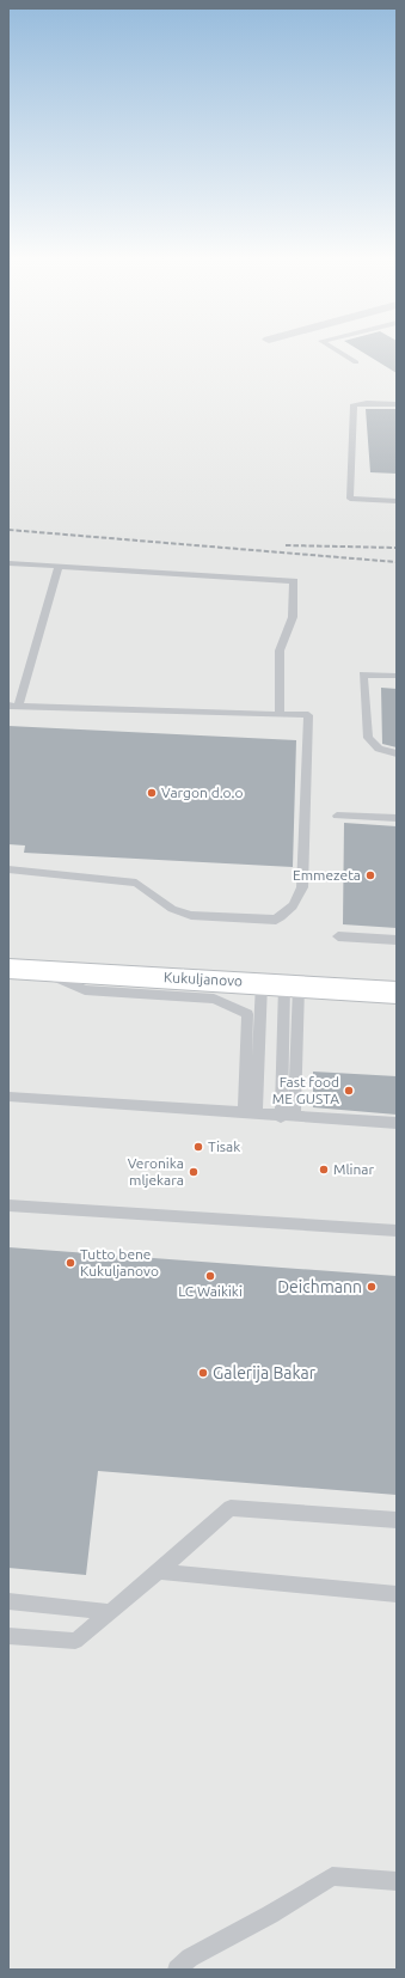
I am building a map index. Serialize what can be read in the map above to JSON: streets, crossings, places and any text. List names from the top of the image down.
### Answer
{
  "streets": {
    "main road": ["Kukuljanovo"]
  },
  "places": [
    "Vargon d.o.o",
    "Emmezeta",
    "Fast food ME GUSTA",
    "Tisak",
    "Mlinar",
    "Veronika mljekara",
    "Tutto bene Kukuljanovo",
    "LC Waikiki",
    "Deichmann",
    "Galerija Bakar"
  ]
}
